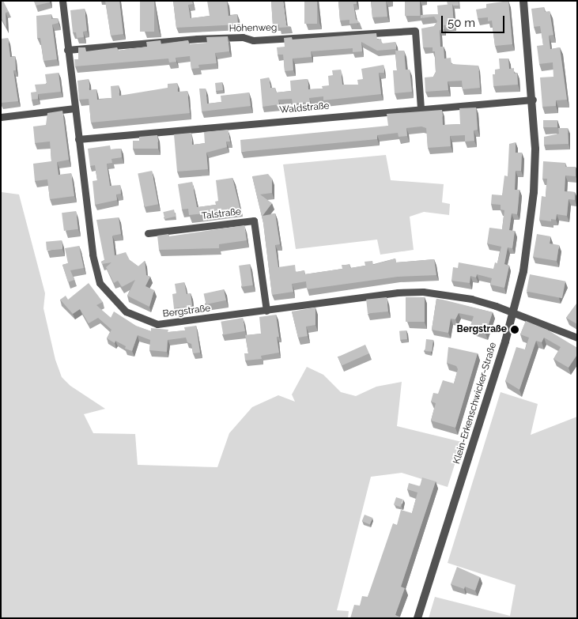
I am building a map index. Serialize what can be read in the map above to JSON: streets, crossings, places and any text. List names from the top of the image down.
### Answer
{
  "streets": {
    "street": [
      "Höhenweg",
      "Waldstraße",
      "Talstraße",
      "Bergstraße",
      "Klein-Erkenschwicker-Straße"
    ]
  },
  "crossings": [
    ["Höhenweg", "Waldstraße"],
    ["Höhenweg", "Bergstraße"],
    ["Waldstraße", "Bergstraße"],
    ["Waldstraße", "Klein-Erkenschwicker-Straße"],
    ["Talstraße", "Bergstraße"],
    ["Bergstraße", "Klein-Erkenschwicker-Straße"]
  ],
  "places": ["Bergstraße"],
  "scale_bar": "50 m"
}
